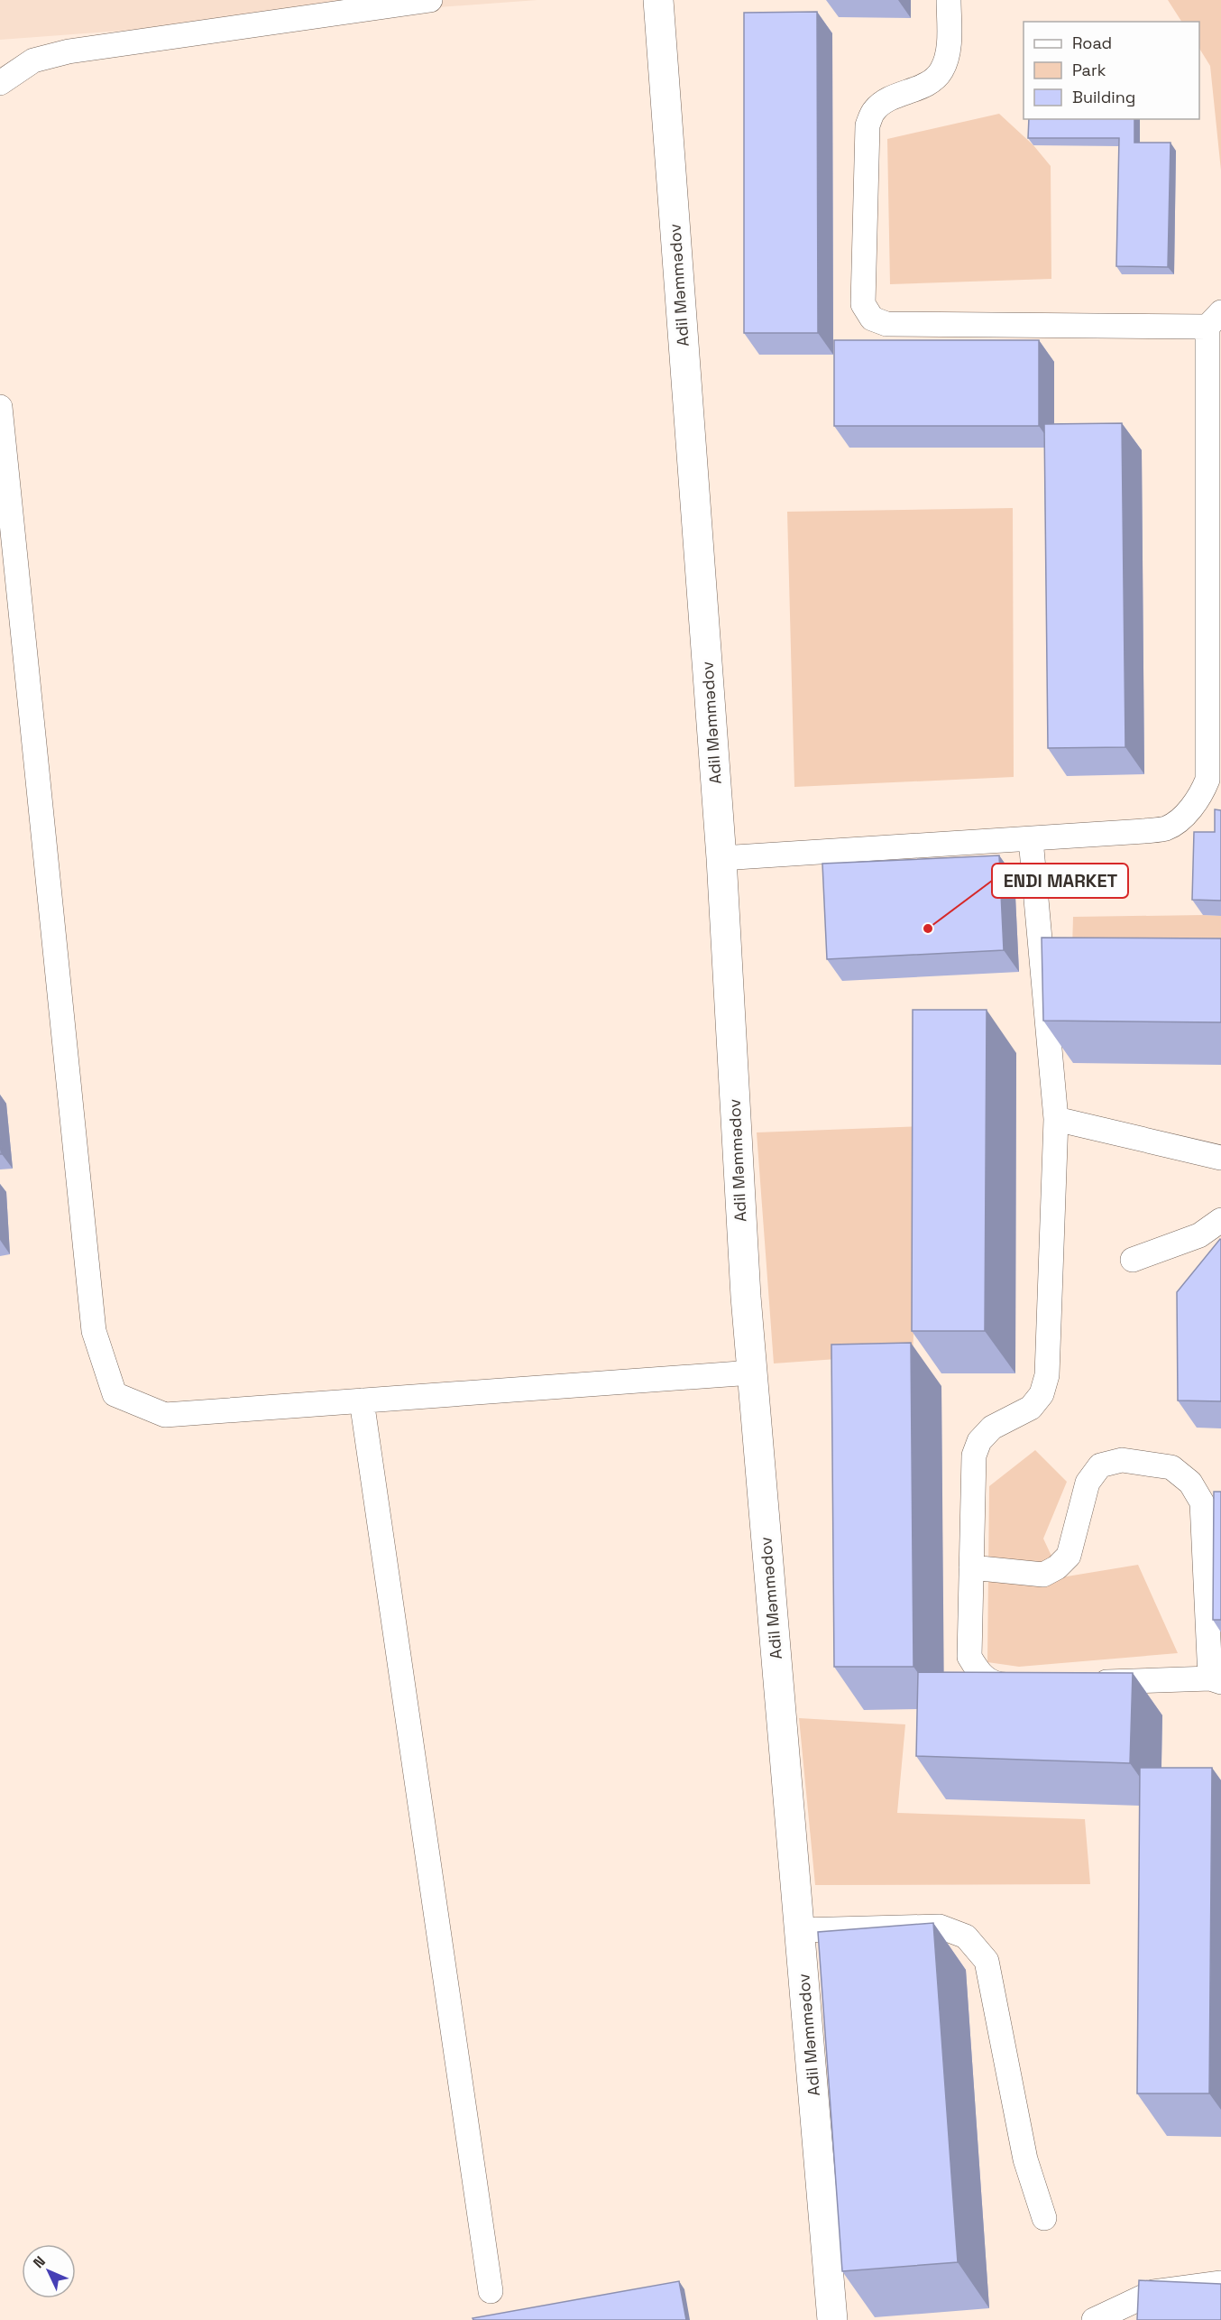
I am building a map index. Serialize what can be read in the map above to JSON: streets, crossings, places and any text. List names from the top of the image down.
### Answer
{
  "streets": {
    "street": ["Adil Məmmədov"]
  },
  "places": ["ENDI MARKET"],
  "legend": ["Road", "Park", "Building"],
  "north": "top left"
}
